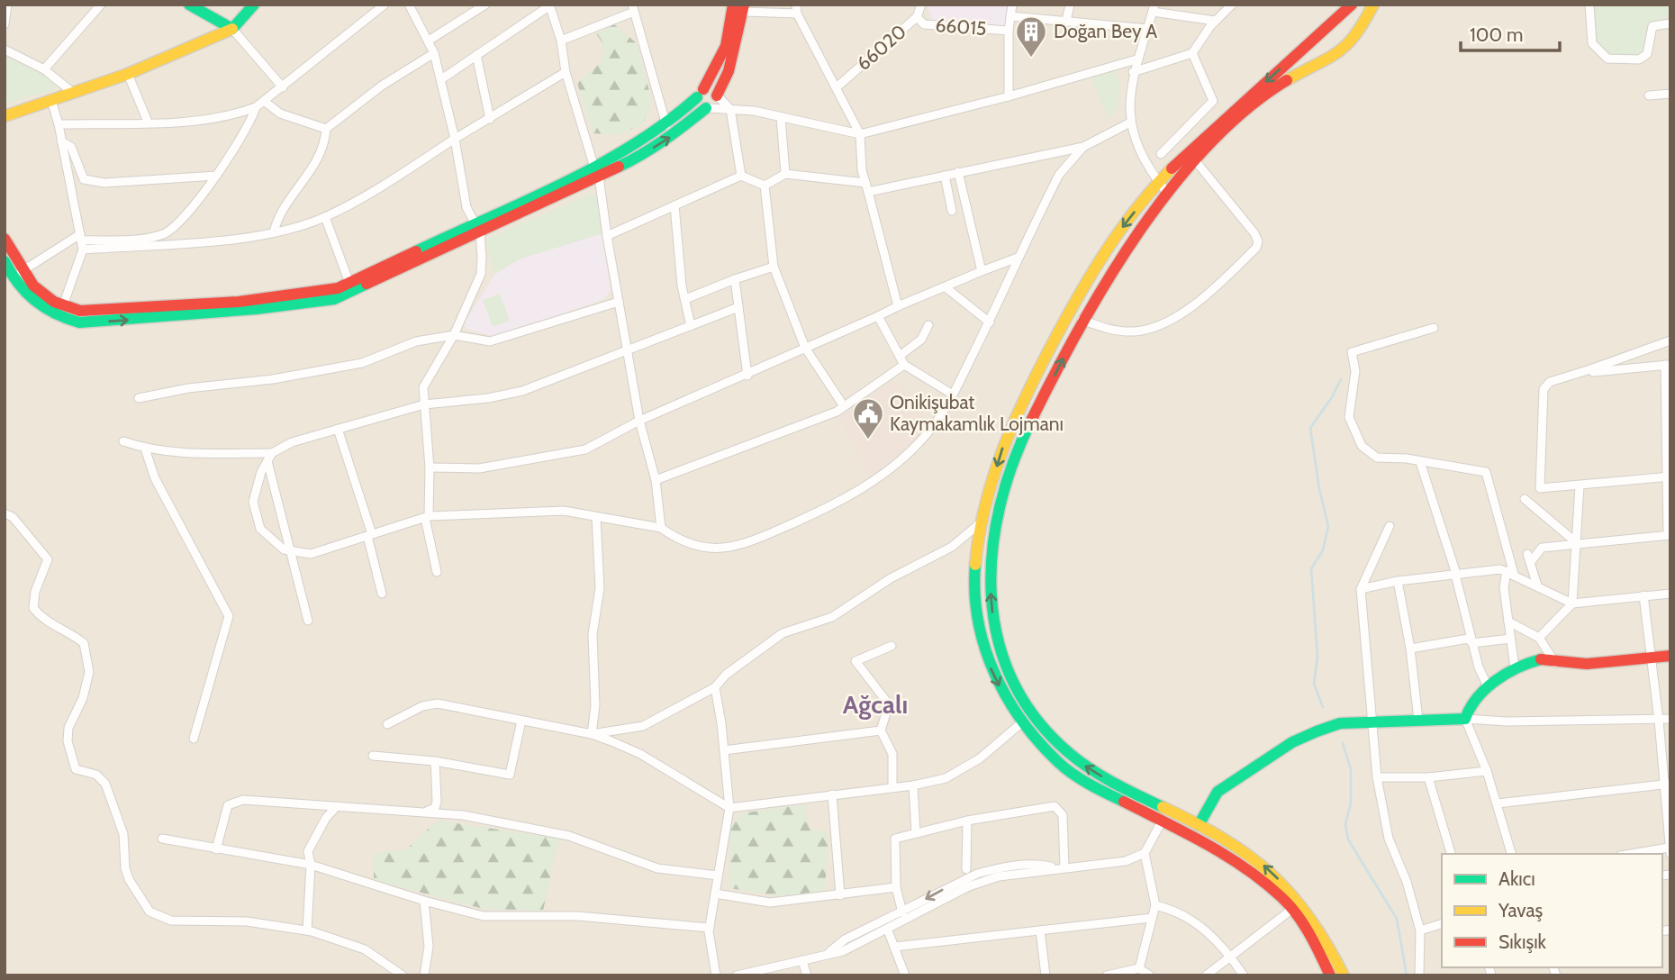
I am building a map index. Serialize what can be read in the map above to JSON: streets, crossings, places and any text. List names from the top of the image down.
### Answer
{
  "streets": {
    "street": ["66015", "66020"]
  },
  "crossings": [
    ["66015", "66020"]
  ],
  "districts": ["Ağcalı"],
  "places": {
    "building": ["Doğan Bey A"],
    "public building": ["Onikişubat Kaymakamlık Lojmanı"]
  },
  "legend": ["Akıcı", "Yavaş", "Sıkışık"],
  "scale_bar": "100 m"
}
